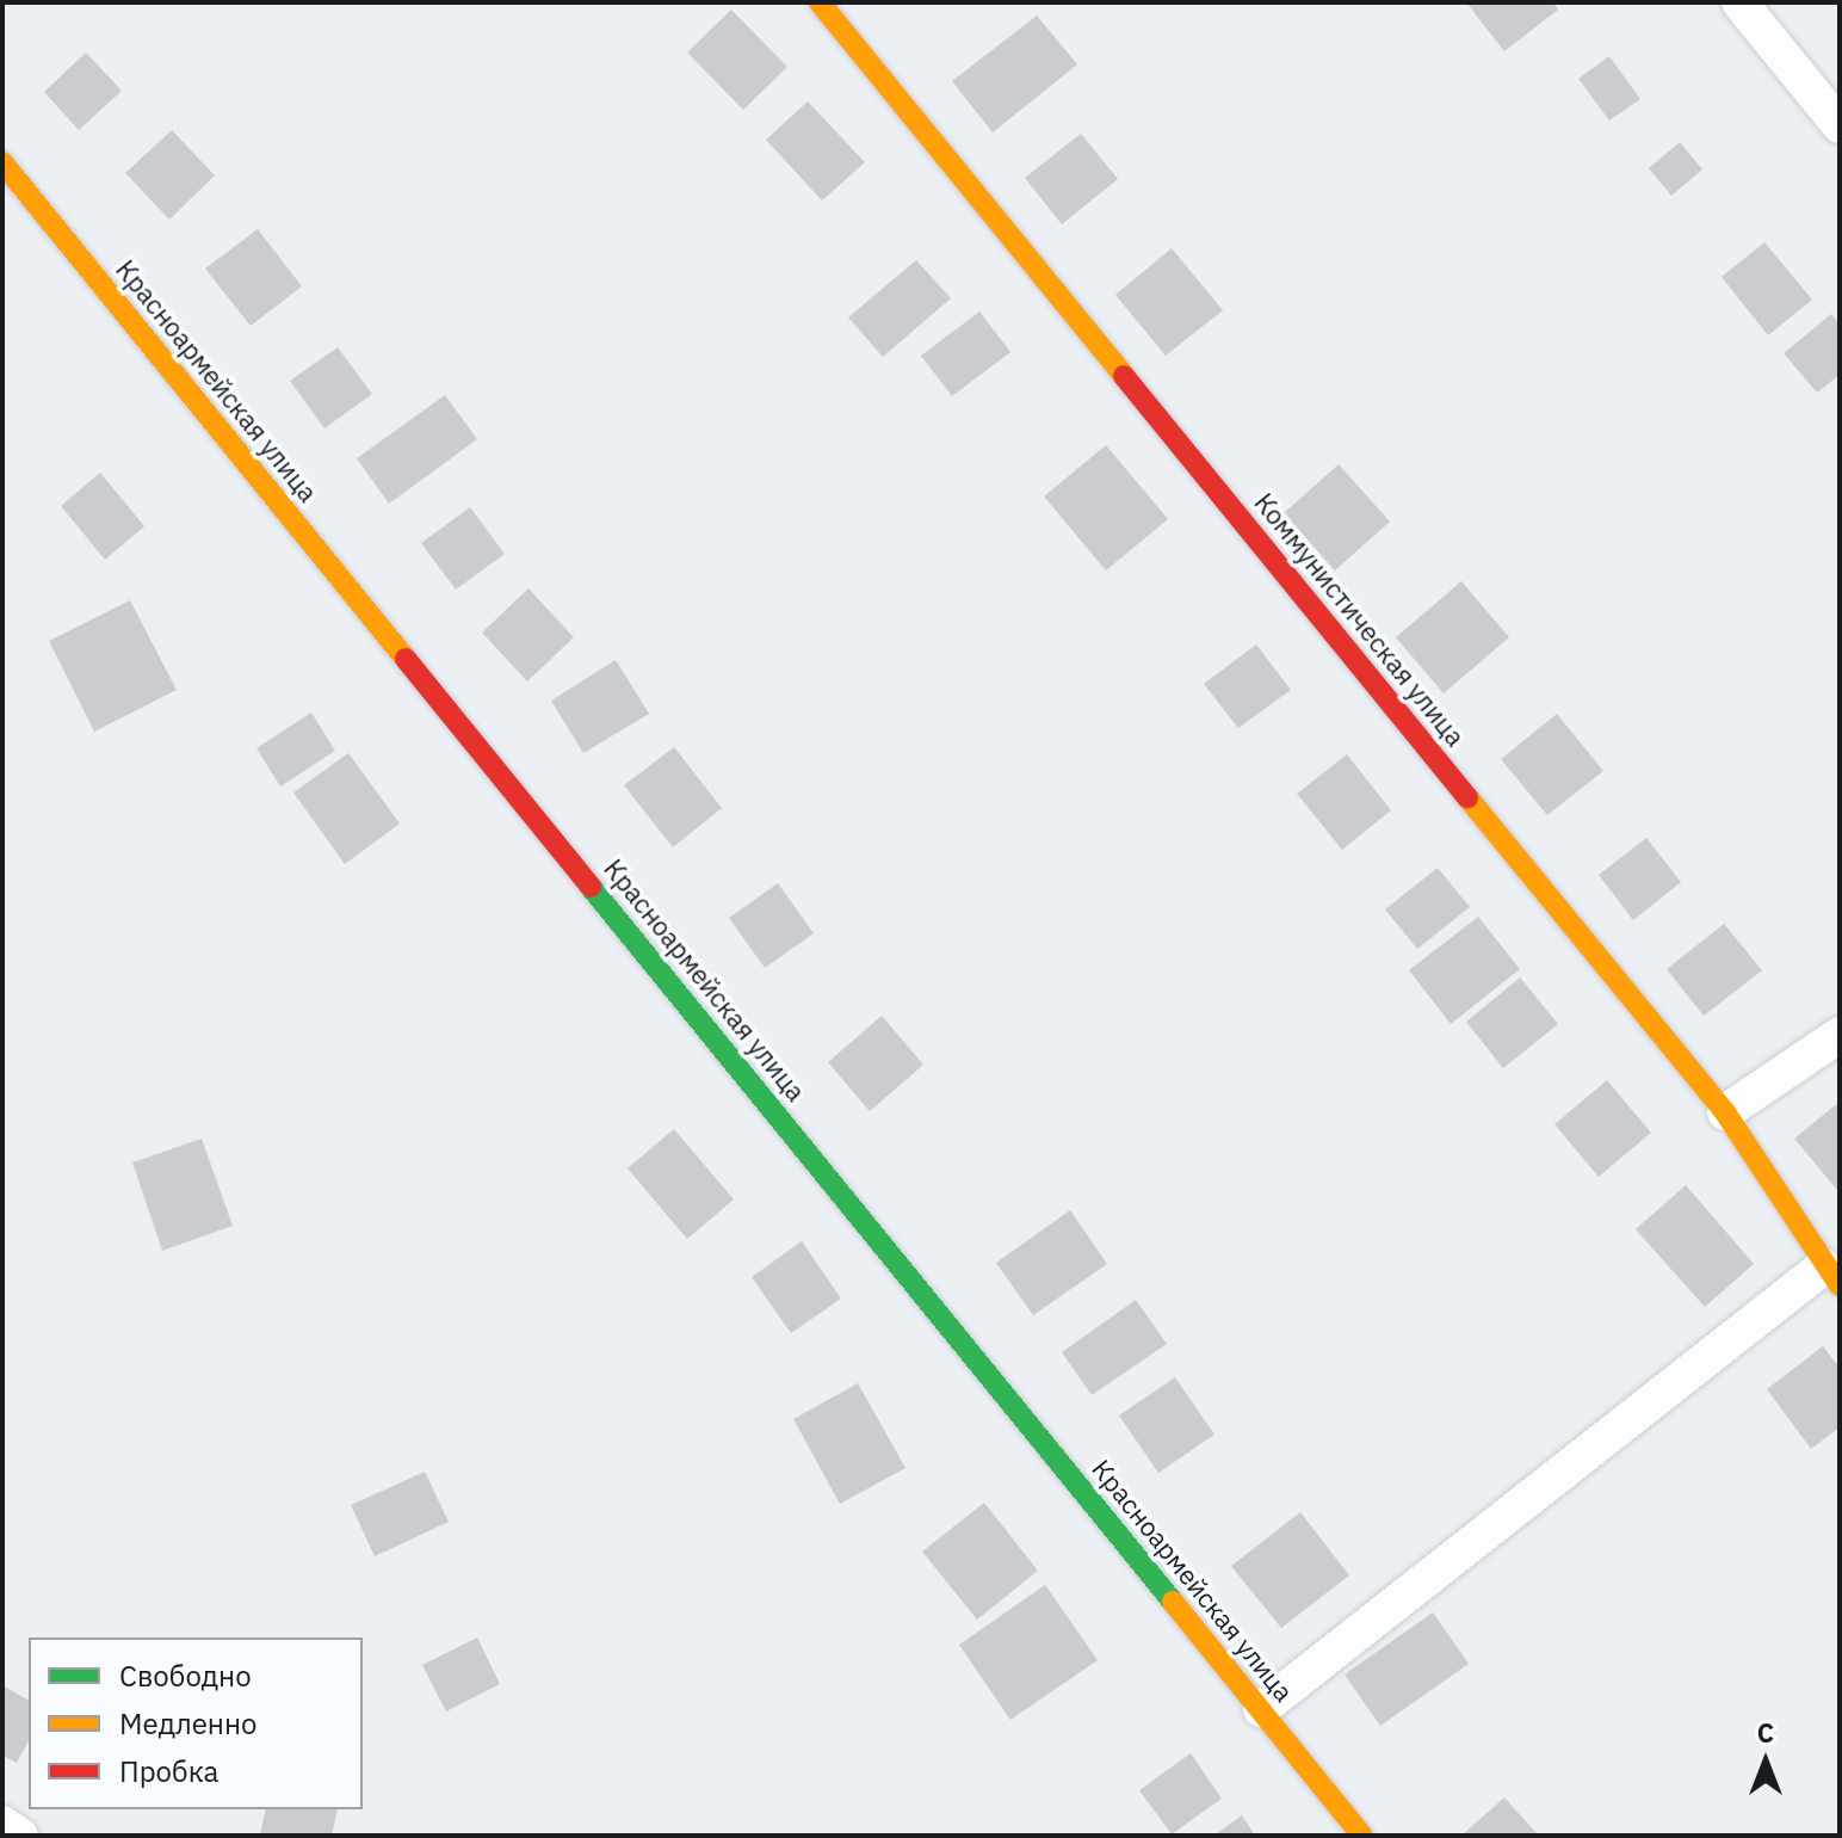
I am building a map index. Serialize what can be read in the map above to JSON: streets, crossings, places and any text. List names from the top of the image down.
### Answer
{
  "streets": {
    "street": ["Красноармейская улица", "Коммунистическая улица"]
  },
  "legend": ["Свободно", "Медленно", "Пробка"],
  "north": "top"
}
